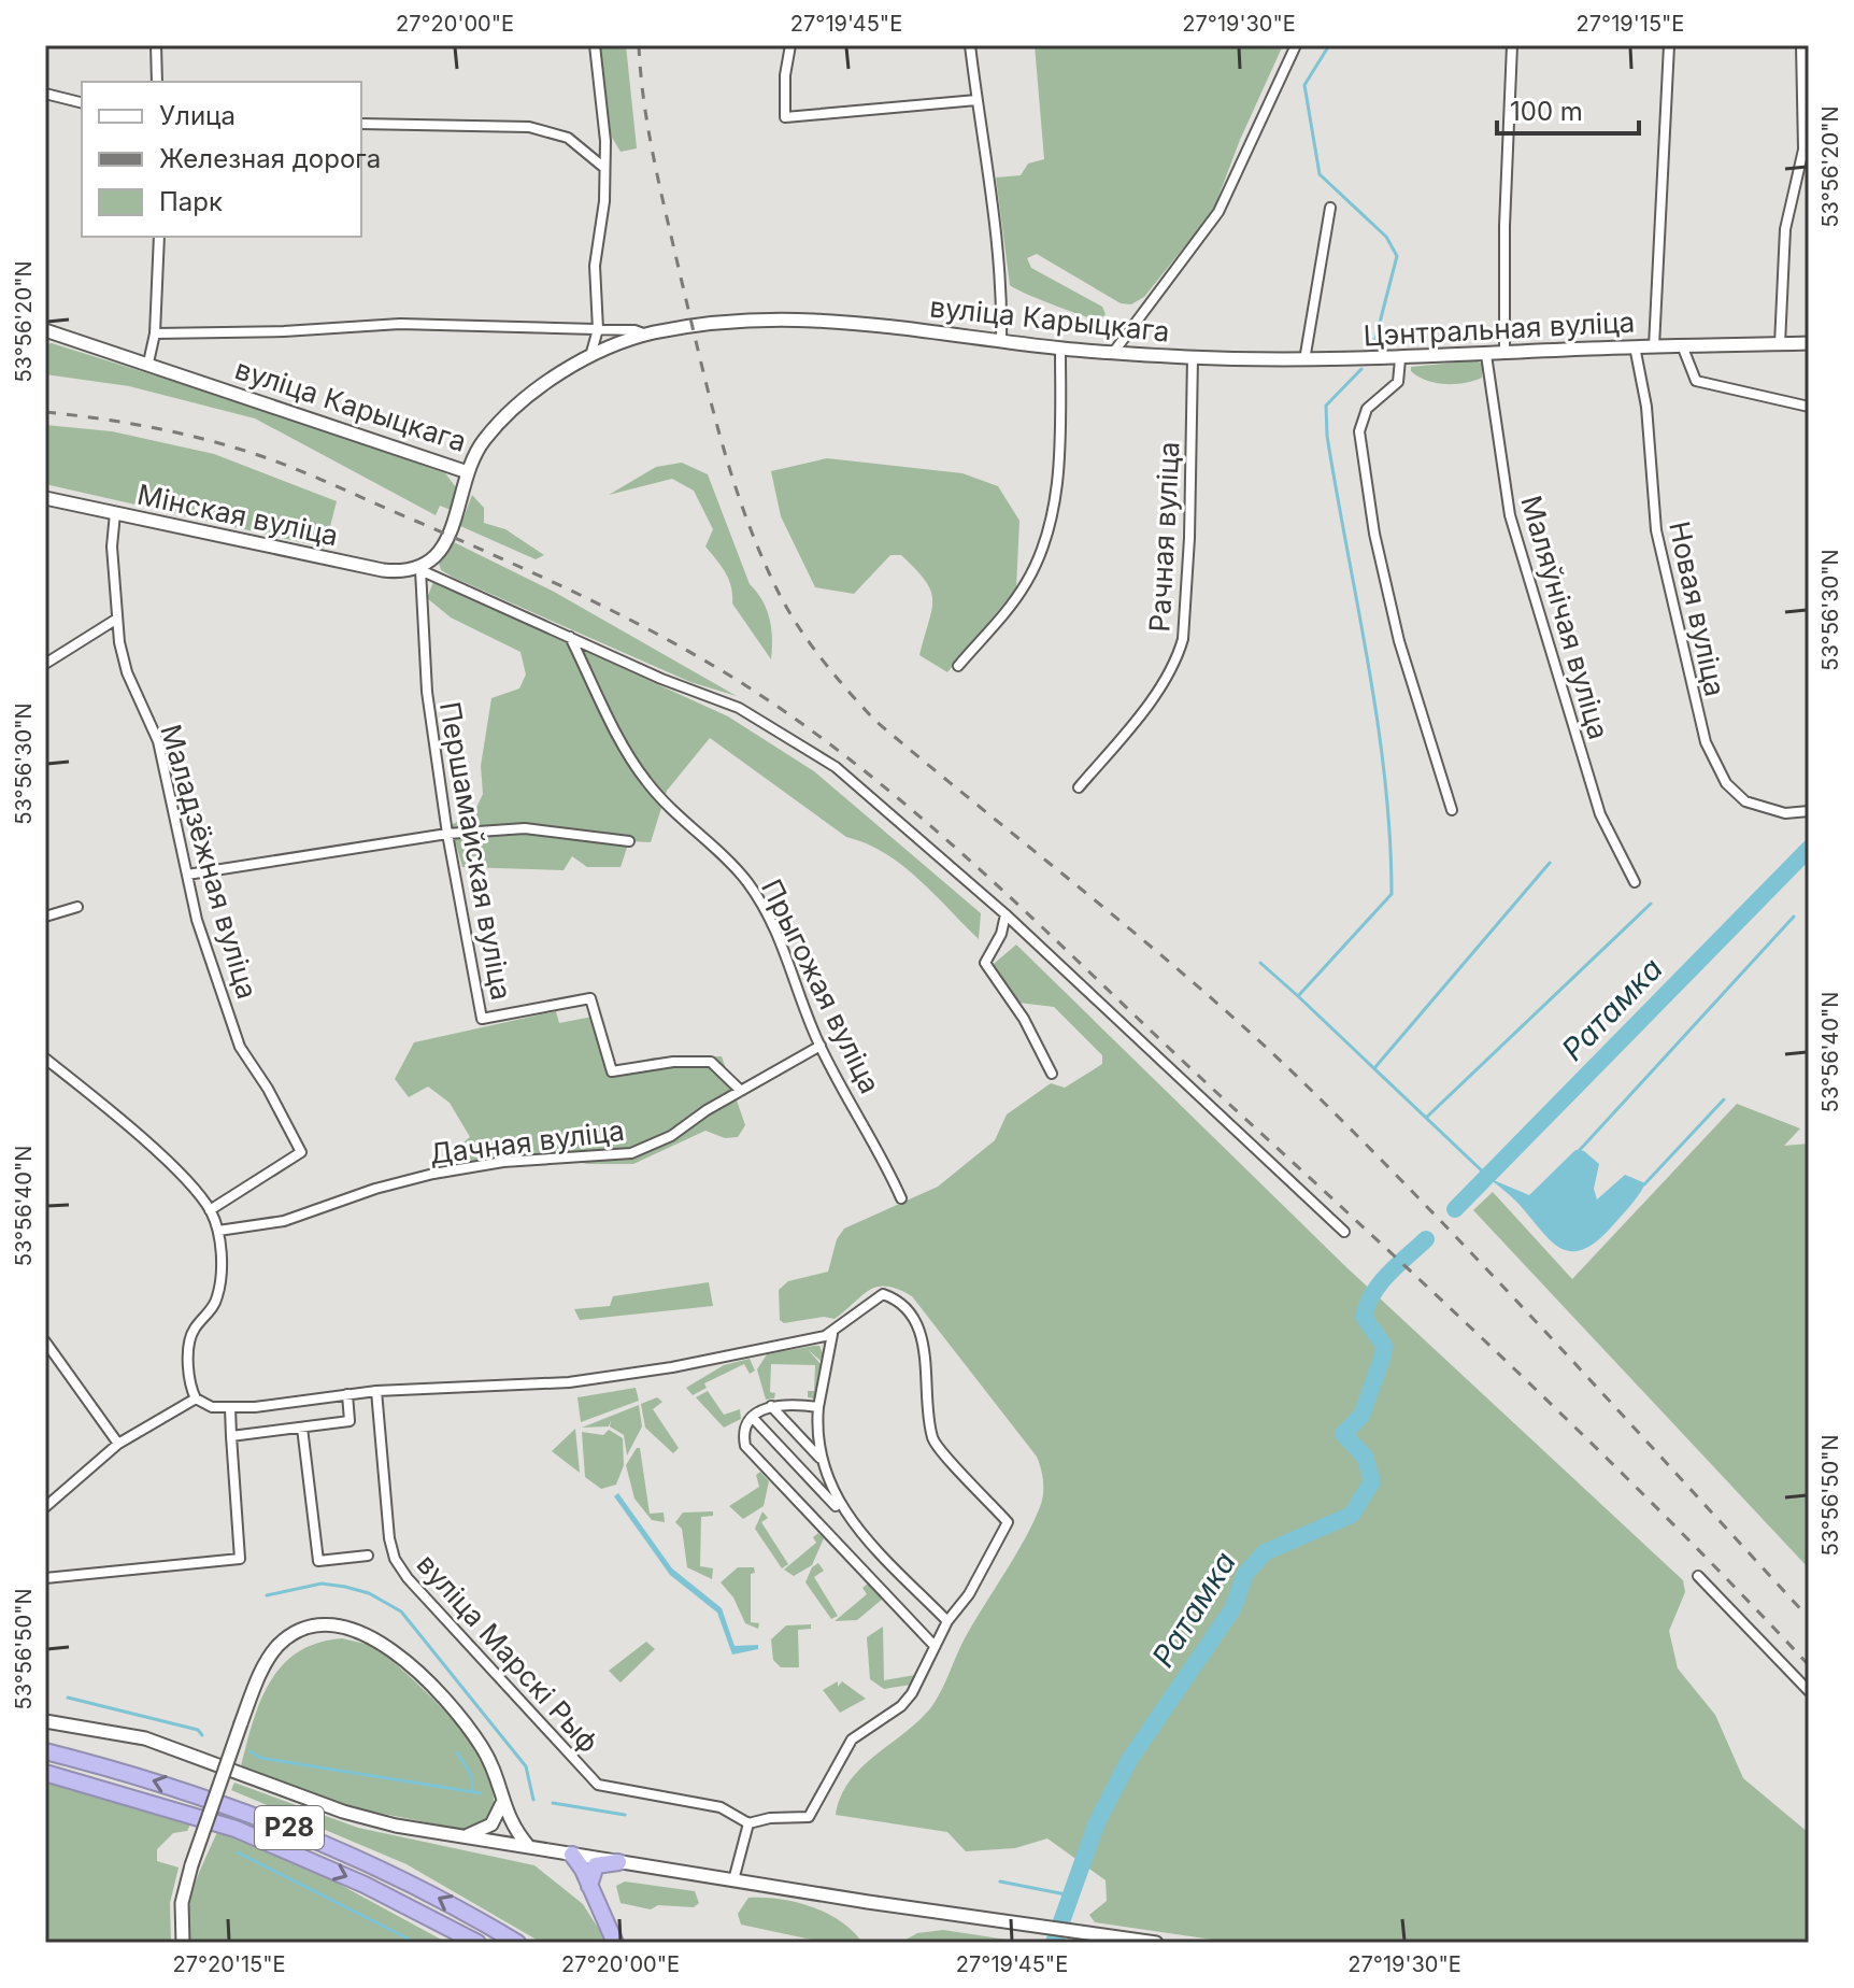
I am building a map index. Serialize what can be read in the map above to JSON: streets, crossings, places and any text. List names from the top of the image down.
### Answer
{
  "streets": {
    "highway": ["Р28"],
    "street": [
      "вуліца Карыцкага",
      "Цэнтральная вуліца",
      "Мінская вуліца",
      "Рачная вуліца",
      "Новая вуліца",
      "Маляўнічая вуліца",
      "Першамайская вуліца",
      "Маладзёжная вуліца",
      "Прыгожая вуліца",
      "Дачная вуліца",
      "вуліца Марскі Рыф"
    ]
  },
  "crossings": [
    ["вуліца Карыцкага", "Цэнтральная вуліца"],
    ["вуліца Карыцкага", "Рачная вуліца"],
    ["Цэнтральная вуліца", "Рачная вуліца"],
    ["Цэнтральная вуліца", "Новая вуліца"],
    ["Цэнтральная вуліца", "Маляўнічая вуліца"],
    ["Мінская вуліца", "Першамайская вуліца"],
    ["Мінская вуліца", "Маладзёжная вуліца"],
    ["Першамайская вуліца", "Дачная вуліца"],
    ["Прыгожая вуліца", "Дачная вуліца"]
  ],
  "water": ["Ратамка"],
  "legend": ["Улица", "Железная дорога", "Парк"],
  "scale_bar": "100 m",
  "coordinates": [
    "27°20'00\"E",
    "27°19'45\"E",
    "27°19'30\"E",
    "27°19'15\"E",
    "53°56'20\"N",
    "53°56'30\"N",
    "53°56'40\"N",
    "53°56'50\"N",
    "27°20'15\"E"
  ]
}
